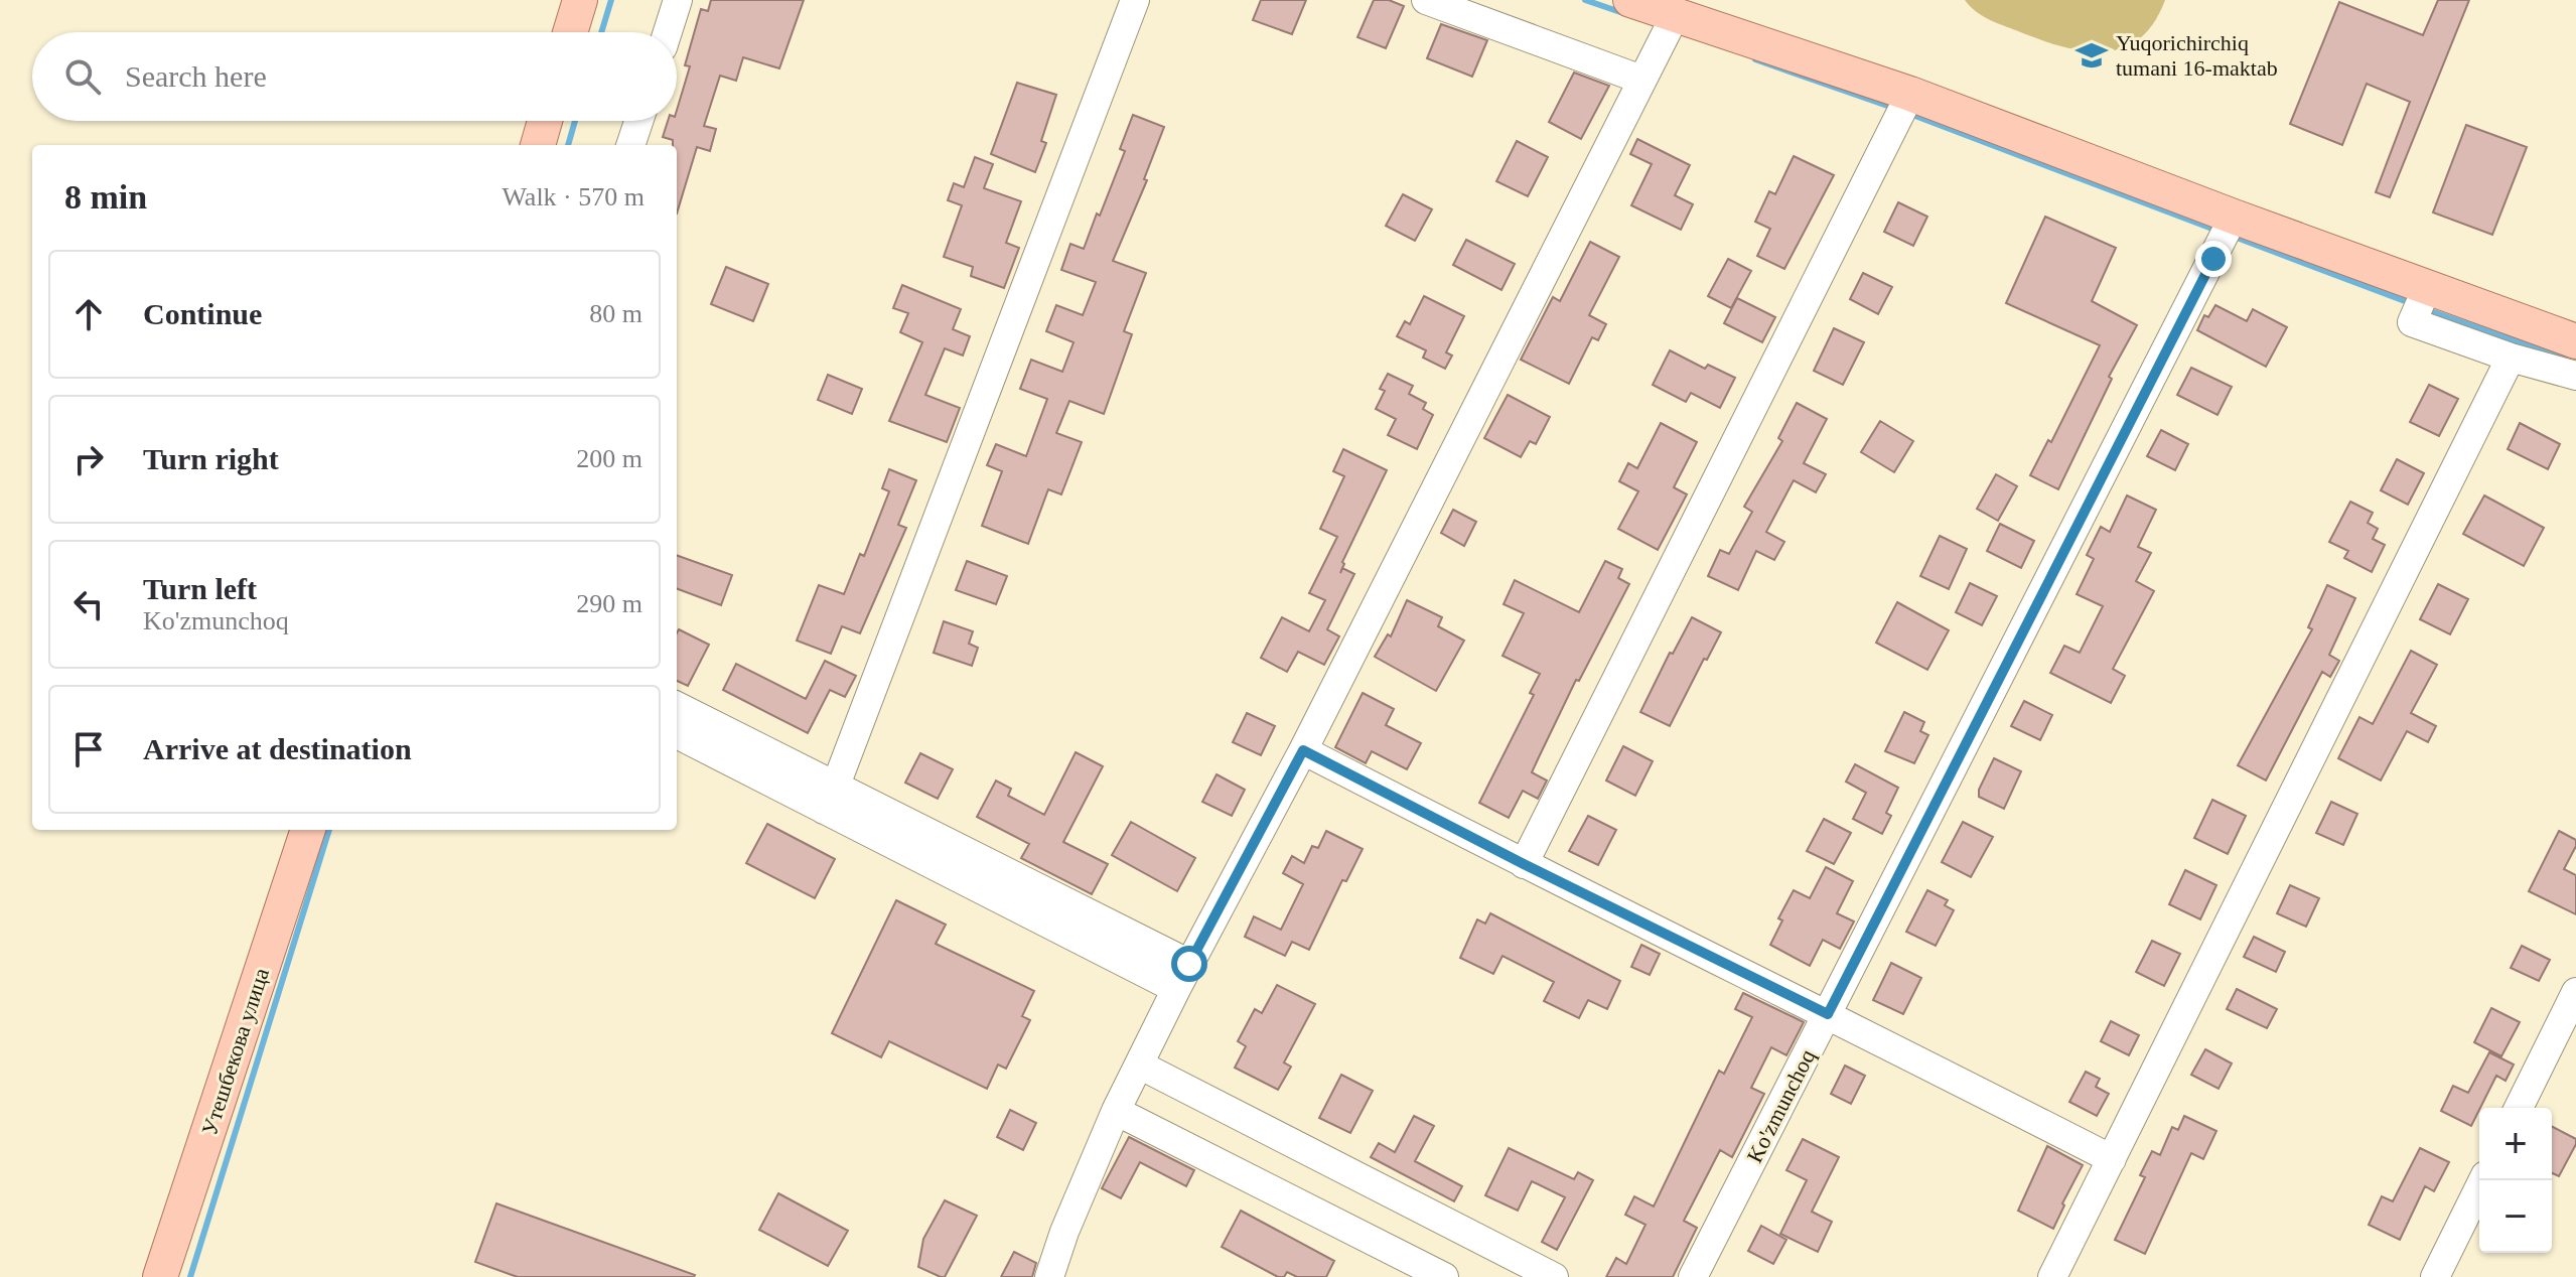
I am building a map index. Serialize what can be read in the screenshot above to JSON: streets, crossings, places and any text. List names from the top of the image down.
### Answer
{
  "streets": {
    "main road": ["Утешбекова улица"],
    "street": ["Ko'zmunchoq"]
  },
  "places": {
    "school or university": ["Yuqorichirchiq tumani 16-maktab"]
  },
  "page": {
    "search": "Search here",
    "heading": ["8 min", "Walk · 570 m"],
    "list": [
      ["Continue", "80 m"],
      ["Turn right", "200 m"],
      ["Turn left", "Ko'zmunchoq", "290 m"],
      "Arrive at destination"
    ],
    "map_buttons": ["+", "−"]
  }
}
